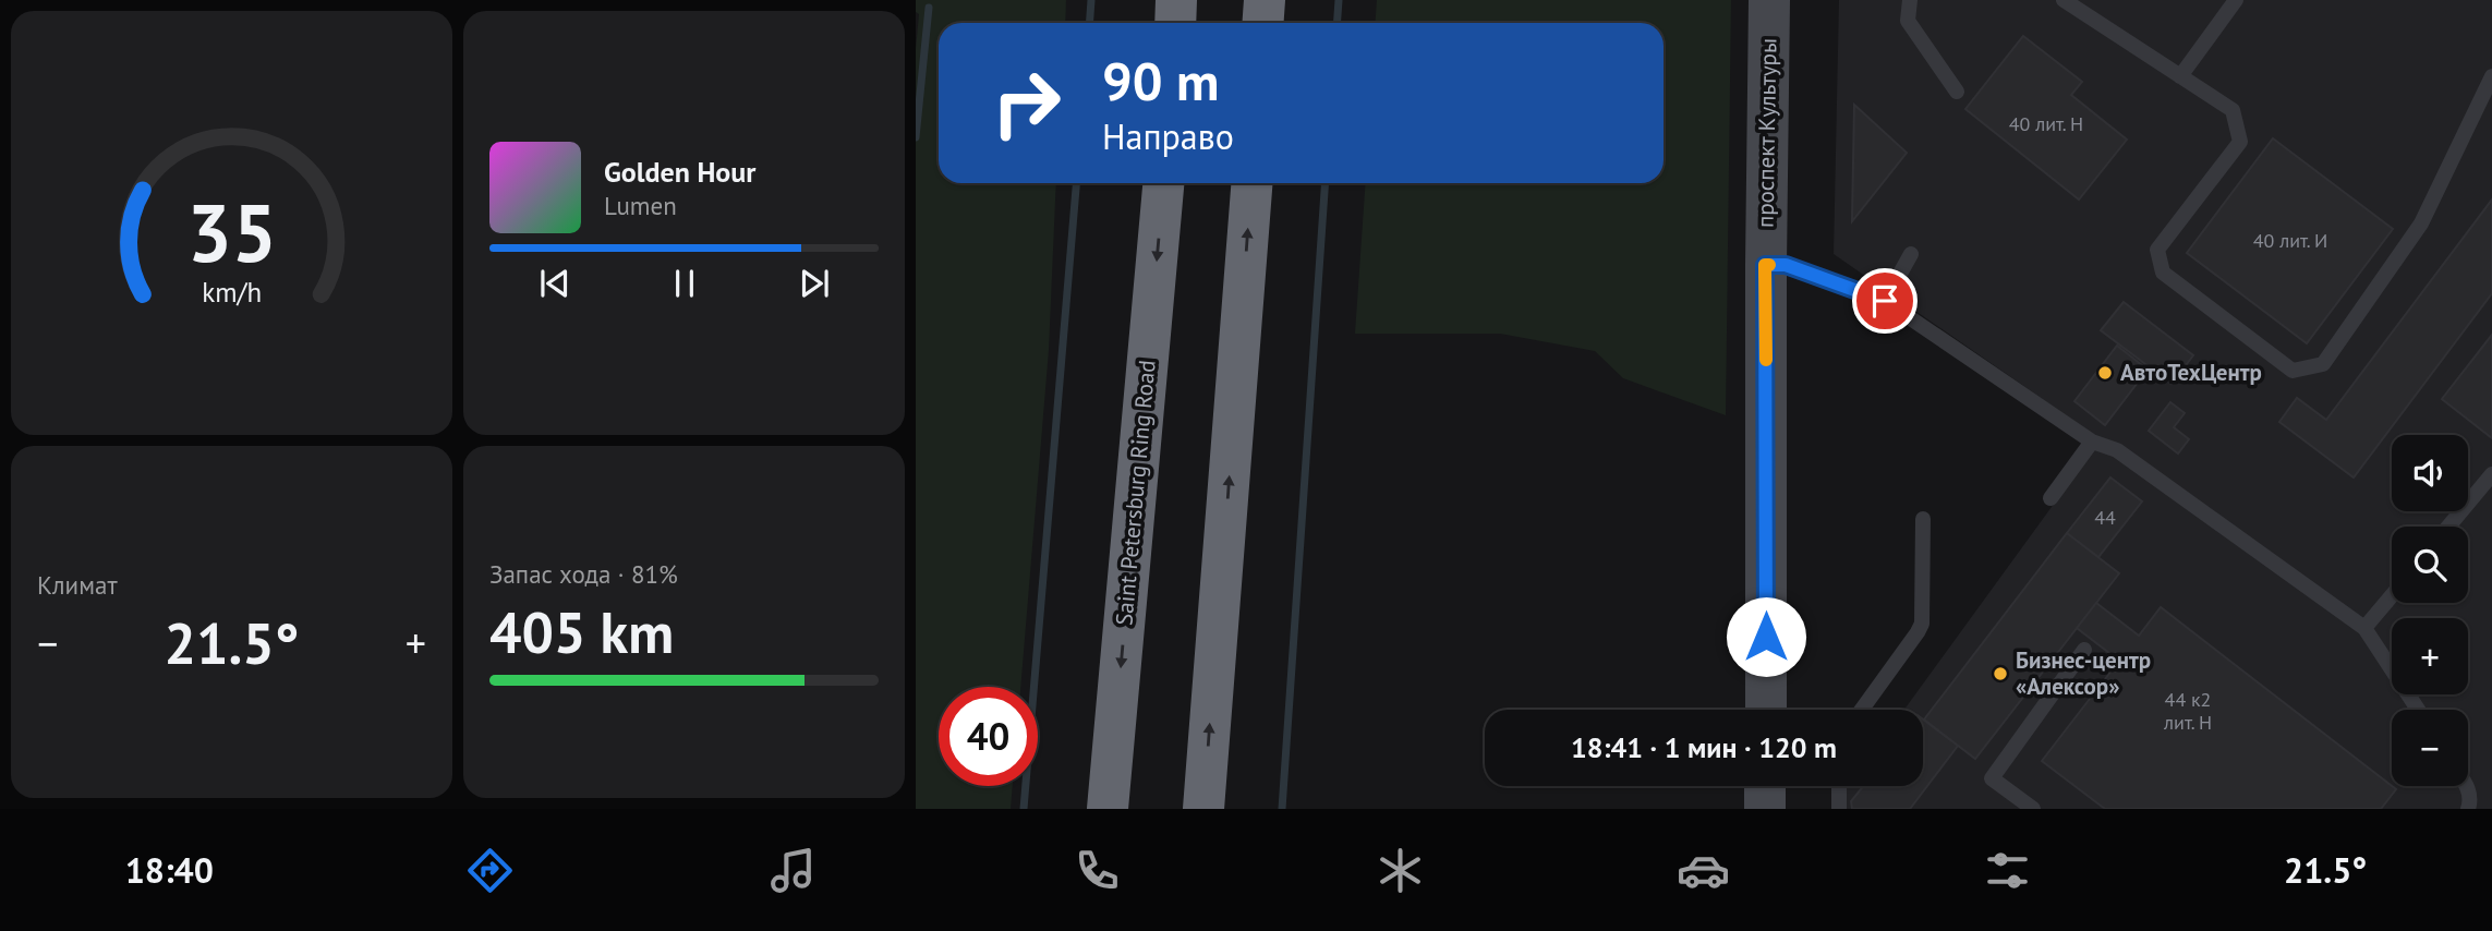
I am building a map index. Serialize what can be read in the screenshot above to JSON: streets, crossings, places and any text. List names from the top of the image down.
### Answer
{
  "streets": {
    "highway": ["Saint Petersburg Ring Road"],
    "street": ["проспект Культуры"]
  },
  "places": ["АвтоТехЦентр", "Бизнес-центр «Алексор»"],
  "house_numbers": [
    "40 лит. Н",
    "40 лит. И",
    "44",
    "44 к2 лит. Н"
  ],
  "page": {
    "turn": ["90 m", "Направо"],
    "song": ["Golden Hour", "Lumen"],
    "map_buttons": ["+", "−"],
    "tile": [
      "Климат",
      ["Запас хода · 81%", "405 km"]
    ],
    "heat": ["−", "21.5°", "+"],
    "limit": "40",
    "trip": "18:41 · 1 мин · 120 m",
    "tabs": ["18:40", "21.5°"],
    "gauge": ["35", "km/h"]
  }
}
